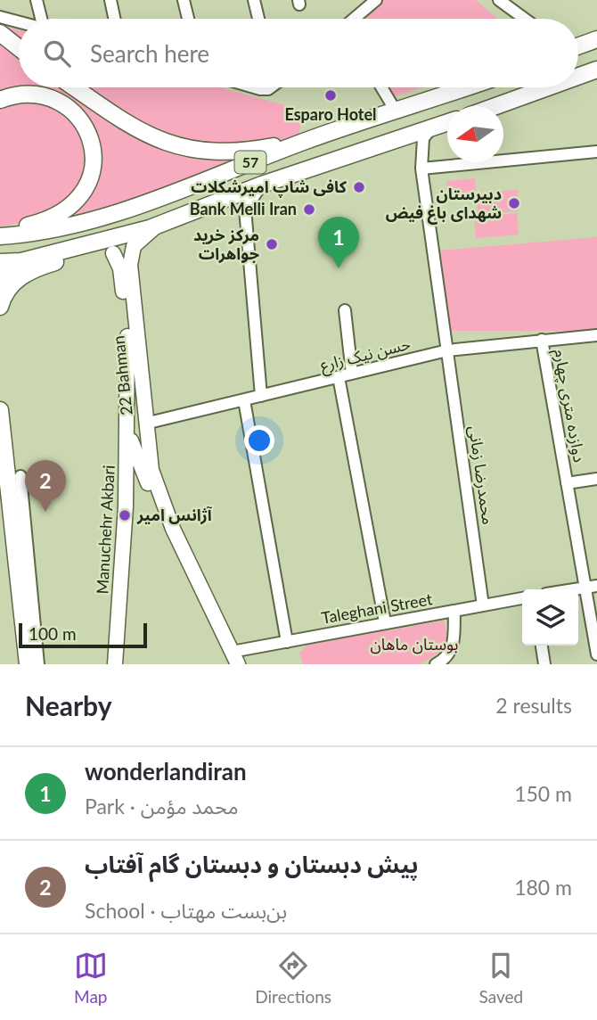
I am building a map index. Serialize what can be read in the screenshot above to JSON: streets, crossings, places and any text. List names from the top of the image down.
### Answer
{
  "streets": {
    "highway": ["57"],
    "main road": ["22 Bahman", "Manuchehr Akbari"],
    "street": [
      "حسن نیک زارع",
      "دوازده متری چهارم",
      "محمدرضا زمانی",
      "Taleghani Street"
    ]
  },
  "crossings": [
    ["57", "22 Bahman"],
    ["57", "محمدرضا زمانی"],
    ["حسن نیک زارع", "22 Bahman"],
    ["حسن نیک زارع", "دوازده متری چهارم"],
    ["حسن نیک زارع", "محمدرضا زمانی"],
    ["22 Bahman", "Manuchehr Akbari"],
    ["22 Bahman", "Taleghani Street"],
    ["محمدرضا زمانی", "Taleghani Street"]
  ],
  "parks": ["بوستان ماهان"],
  "places": [
    "Esparo Hotel",
    "کافی شاپ امیرشکلات",
    "دبیرستان شهدای باغ فیض",
    "Bank Melli Iran",
    "مرکز خرید جواهرات",
    "آژانس امیر"
  ],
  "scale_bar": "100 m",
  "north": "left",
  "page": {
    "search": "Search here",
    "pins": ["1", "2"],
    "scale": "100 m",
    "heading": ["Nearby", "2 results"],
    "list": [
      {
        "mark": "1",
        "name": "wonderlandiran",
        "note": "Park · محمد مؤمن",
        "value": "150 m"
      },
      {
        "mark": "2",
        "name": "پیش دبستان و دبستان گام آفتاب",
        "note": "School · بن‌بست مهتاب",
        "value": "180 m"
      }
    ],
    "nav": ["Map", "Directions", "Saved"]
  }
}
